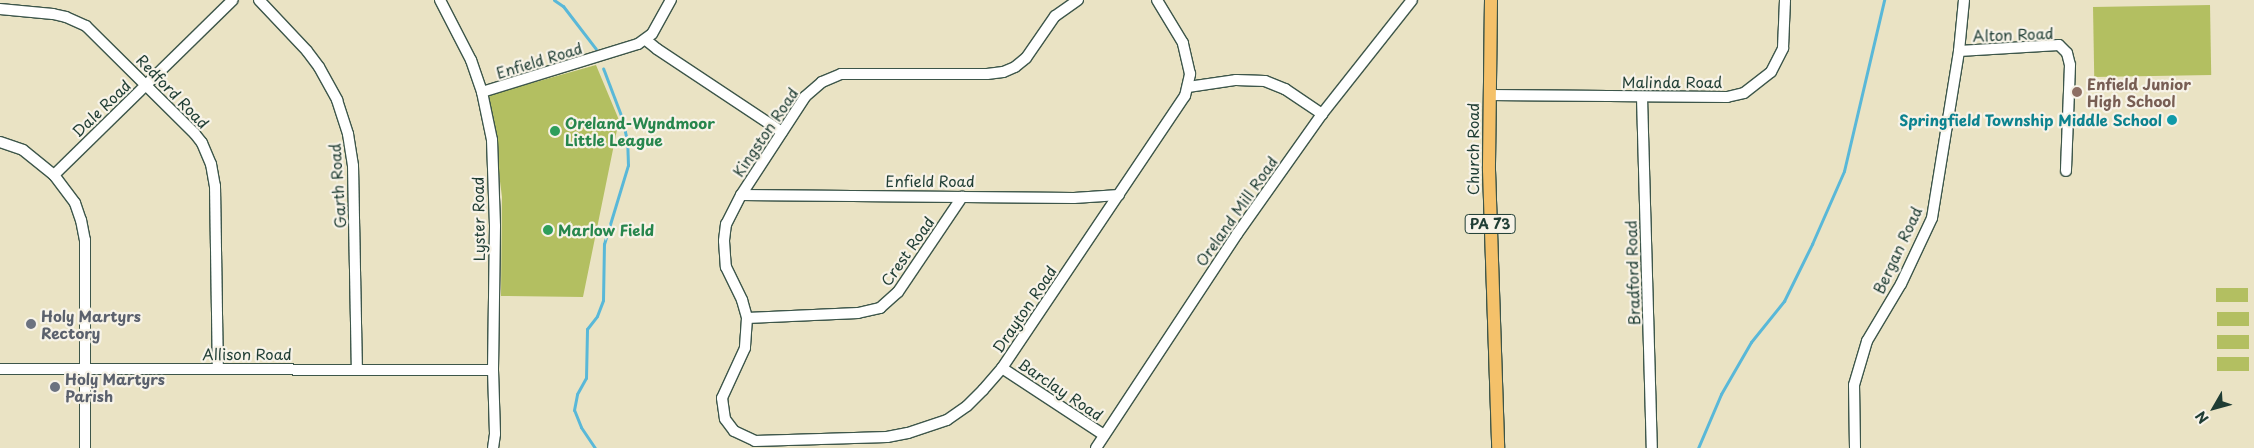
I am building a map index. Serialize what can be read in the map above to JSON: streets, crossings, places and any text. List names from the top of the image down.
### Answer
{
  "streets": {
    "main road": ["Church Road", "PA 73"],
    "street": [
      "Alton Road",
      "Enfield Road",
      "Malinda Road",
      "Redford Road",
      "Dale Road",
      "Kingston Road",
      "Garth Road",
      "Oreland Mill Road",
      "Lyster Road",
      "Bergan Road",
      "Crest Road",
      "Bradford Road",
      "Drayton Road",
      "Allison Road",
      "Barclay Road"
    ]
  },
  "crossings": [
    ["Alton Road", "Bergan Road"],
    ["Enfield Road", "Kingston Road"],
    ["Enfield Road", "Lyster Road"],
    ["Enfield Road", "Crest Road"],
    ["Enfield Road", "Drayton Road"],
    ["Malinda Road", "Church Road"],
    ["Malinda Road", "Bradford Road"],
    ["Redford Road", "Dale Road"],
    ["Redford Road", "Allison Road"],
    ["Kingston Road", "Crest Road"],
    ["Kingston Road", "Drayton Road"],
    ["Garth Road", "Allison Road"],
    ["Oreland Mill Road", "Barclay Road"],
    ["Lyster Road", "Allison Road"],
    ["Drayton Road", "Barclay Road"]
  ],
  "places": [
    "Enfield Junior High School",
    "Springfield Township Middle School",
    "Oreland-Wyndmoor Little League",
    "Marlow Field",
    "Holy Martyrs Rectory",
    "Holy Martyrs Parish"
  ],
  "north": "bottom left"
}
